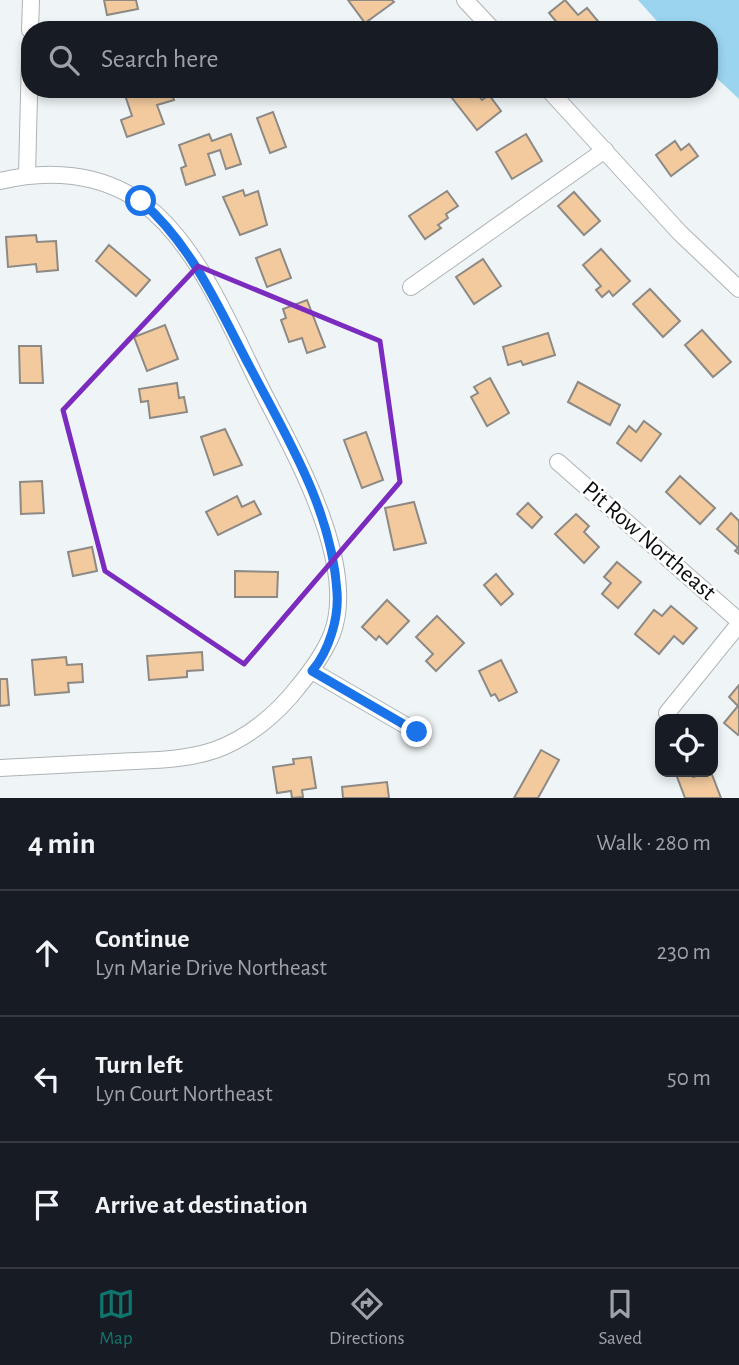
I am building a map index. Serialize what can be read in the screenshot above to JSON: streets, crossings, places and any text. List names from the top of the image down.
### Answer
{
  "streets": {
    "street": ["Pit Row Northeast"]
  },
  "page": {
    "search": "Search here",
    "heading": ["4 min", "Walk · 280 m"],
    "list": [
      ["Continue", "Lyn Marie Drive Northeast", "230 m"],
      ["Turn left", "Lyn Court Northeast", "50 m"],
      "Arrive at destination"
    ],
    "nav": ["Map", "Directions", "Saved"]
  }
}
